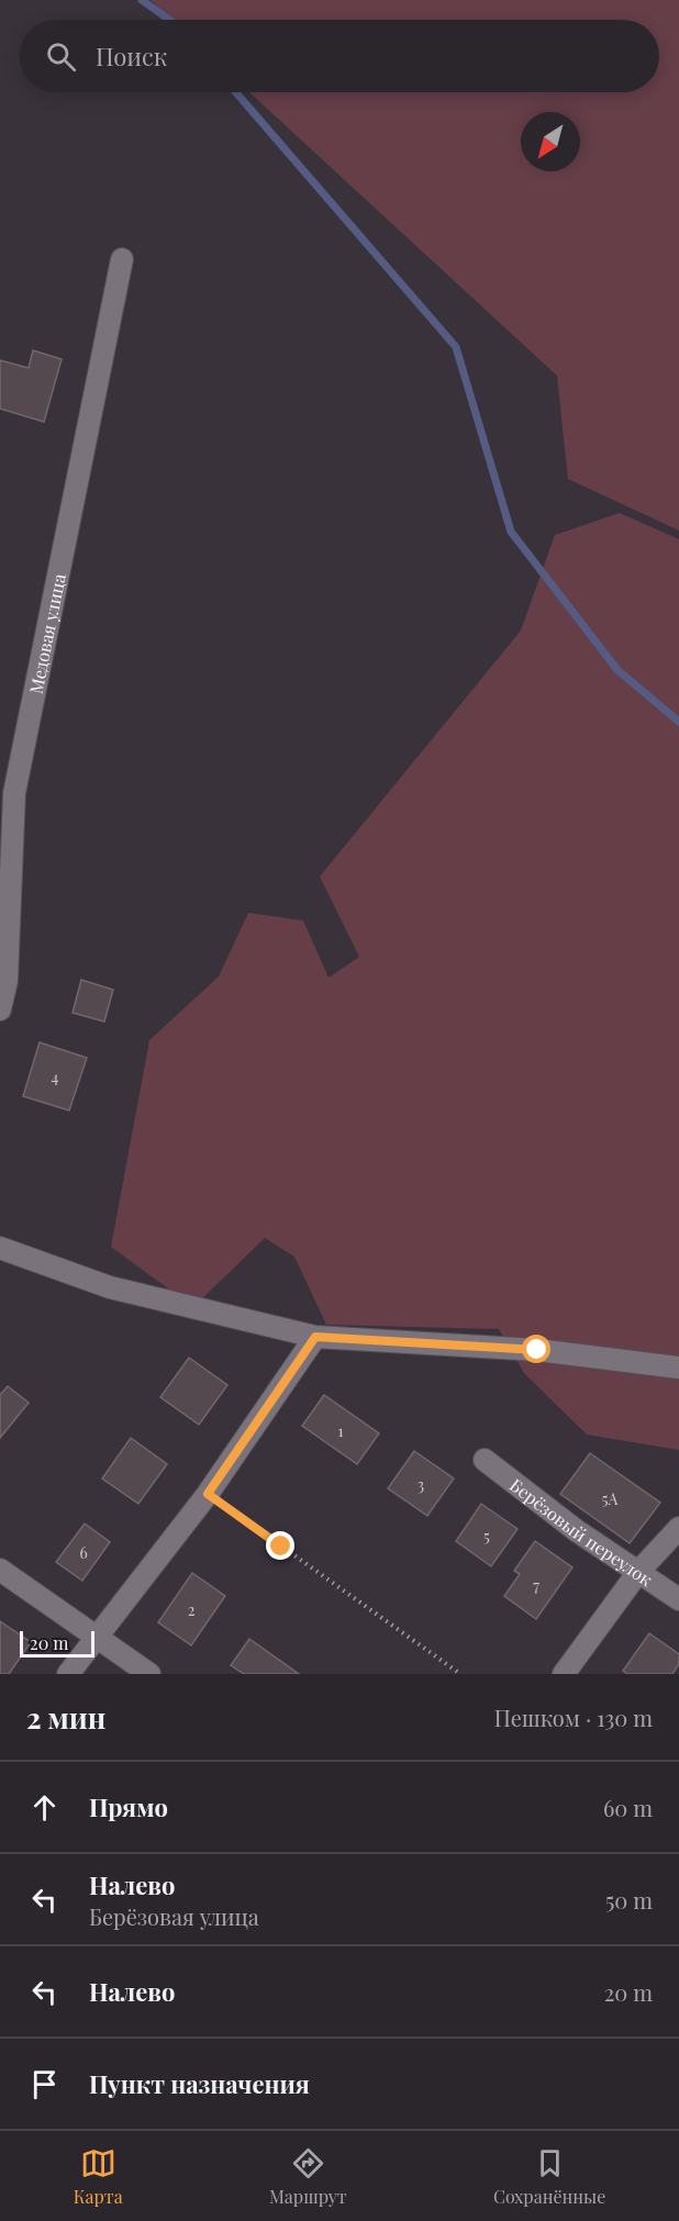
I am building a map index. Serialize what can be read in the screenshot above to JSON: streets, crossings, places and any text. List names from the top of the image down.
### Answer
{
  "streets": {
    "street": ["Медовая улица", "Берёзовый переулок"]
  },
  "house_numbers": [
    "4",
    "1",
    "3",
    "5А",
    "5",
    "6",
    "7",
    "2"
  ],
  "scale_bar": "20 m",
  "north": "bottom left",
  "page": {
    "search": "Поиск",
    "scale": "20 m",
    "heading": ["2 мин", "Пешком · 130 m"],
    "list": [
      ["Прямо", "60 m"],
      ["Налево", "Берёзовая улица", "50 m"],
      ["Налево", "20 m"],
      "Пункт назначения"
    ],
    "nav": ["Карта", "Маршрут", "Сохранённые"]
  }
}
